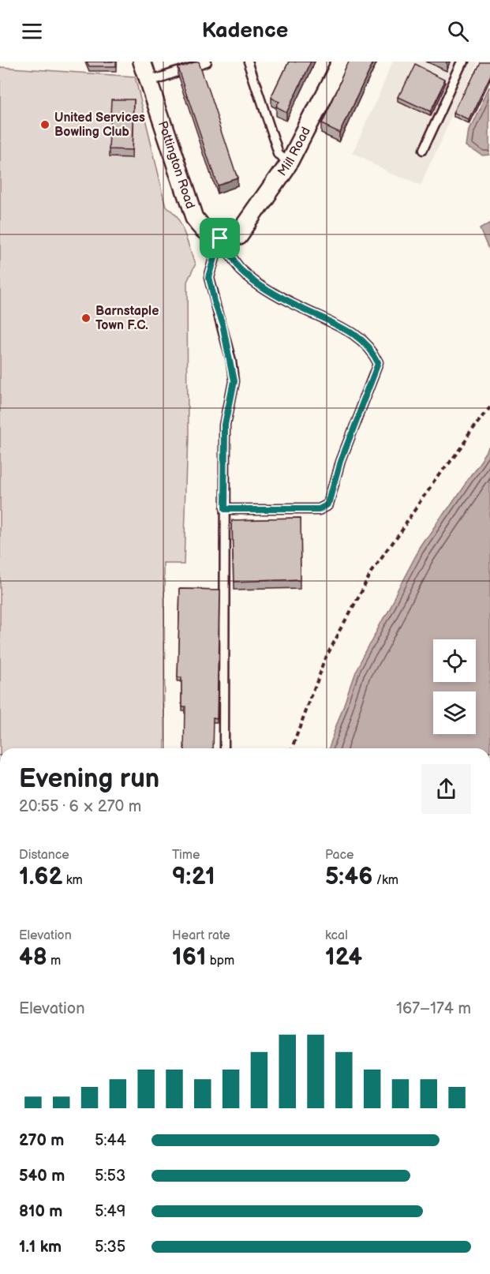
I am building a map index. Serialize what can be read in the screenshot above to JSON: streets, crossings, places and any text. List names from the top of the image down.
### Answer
{
  "streets": {
    "street": ["Mill Road", "Pottington Road"]
  },
  "crossings": [
    ["Mill Road", "Pottington Road"]
  ],
  "places": ["United Services Bowling Club", "Barnstaple Town F.C."],
  "page": {
    "header": "Kadence",
    "heading": ["Evening run", "20:55 · 6 × 270 m"],
    "stats": [
      ["Distance", "1.62 km"],
      ["Time", "9:21"],
      ["Pace", "5:46 /km"],
      ["Elevation", "48 m"],
      ["Heart rate", "161 bpm"],
      ["kcal", "124"]
    ],
    "chart": ["Elevation", "167–174 m"],
    "list": [
      {
        "name": "270 m",
        "note": "5:44"
      },
      {
        "name": "540 m",
        "note": "5:53"
      },
      {
        "name": "810 m",
        "note": "5:49"
      },
      {
        "name": "1.1 km",
        "note": "5:35"
      }
    ]
  }
}
